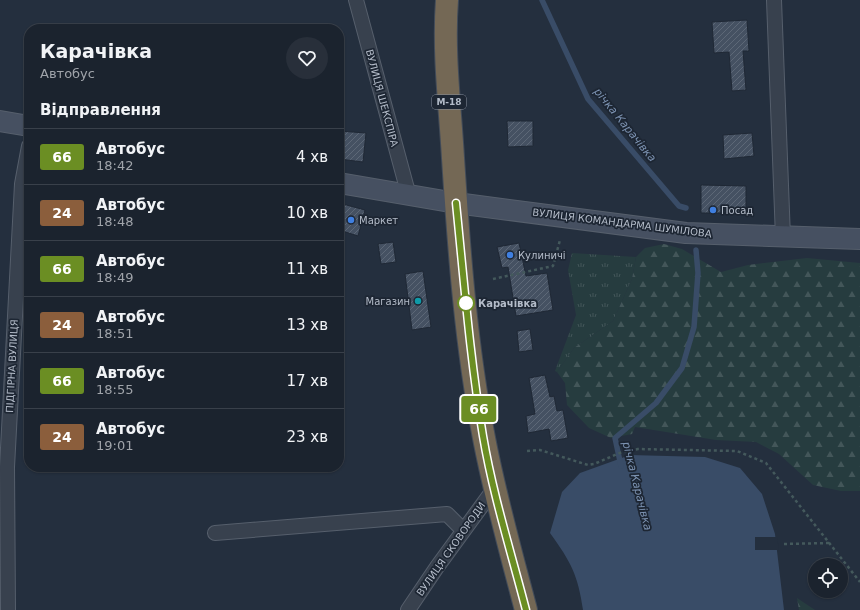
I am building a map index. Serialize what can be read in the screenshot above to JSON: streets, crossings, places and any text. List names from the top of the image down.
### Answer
{
  "streets": {
    "highway": ["М-18"],
    "street": [
      "ВУЛИЦЯ ШЕКСПІРА",
      "ВУЛИЦЯ КОМАНДАРМА ШУМІЛОВА",
      "ПІДГІРНА ВУЛИЦЯ",
      "ВУЛИЦЯ СКОВОРОДИ"
    ]
  },
  "crossings": [
    ["ВУЛИЦЯ ШЕКСПІРА", "ВУЛИЦЯ КОМАНДАРМА ШУМІЛОВА"],
    ["М-18", "ВУЛИЦЯ КОМАНДАРМА ШУМІЛОВА"],
    ["М-18", "ВУЛИЦЯ СКОВОРОДИ"]
  ],
  "water": ["річка Карачівка"],
  "places": [
    "Посад",
    "Маркет",
    "Кулиничі",
    "Магазин",
    "Карачівка"
  ],
  "lines": ["bus line 66"],
  "page": {
    "on_map": "66",
    "heading": [
      ["Карачівка", "Автобус"],
      "Відправлення"
    ],
    "list": [
      {
        "mark": "66",
        "name": "Автобус",
        "note": "18:42",
        "value": "4 хв"
      },
      {
        "mark": "24",
        "name": "Автобус",
        "note": "18:48",
        "value": "10 хв"
      },
      {
        "mark": "66",
        "name": "Автобус",
        "note": "18:49",
        "value": "11 хв"
      },
      {
        "mark": "24",
        "name": "Автобус",
        "note": "18:51",
        "value": "13 хв"
      },
      {
        "mark": "66",
        "name": "Автобус",
        "note": "18:55",
        "value": "17 хв"
      },
      {
        "mark": "24",
        "name": "Автобус",
        "note": "19:01",
        "value": "23 хв"
      }
    ]
  }
}
